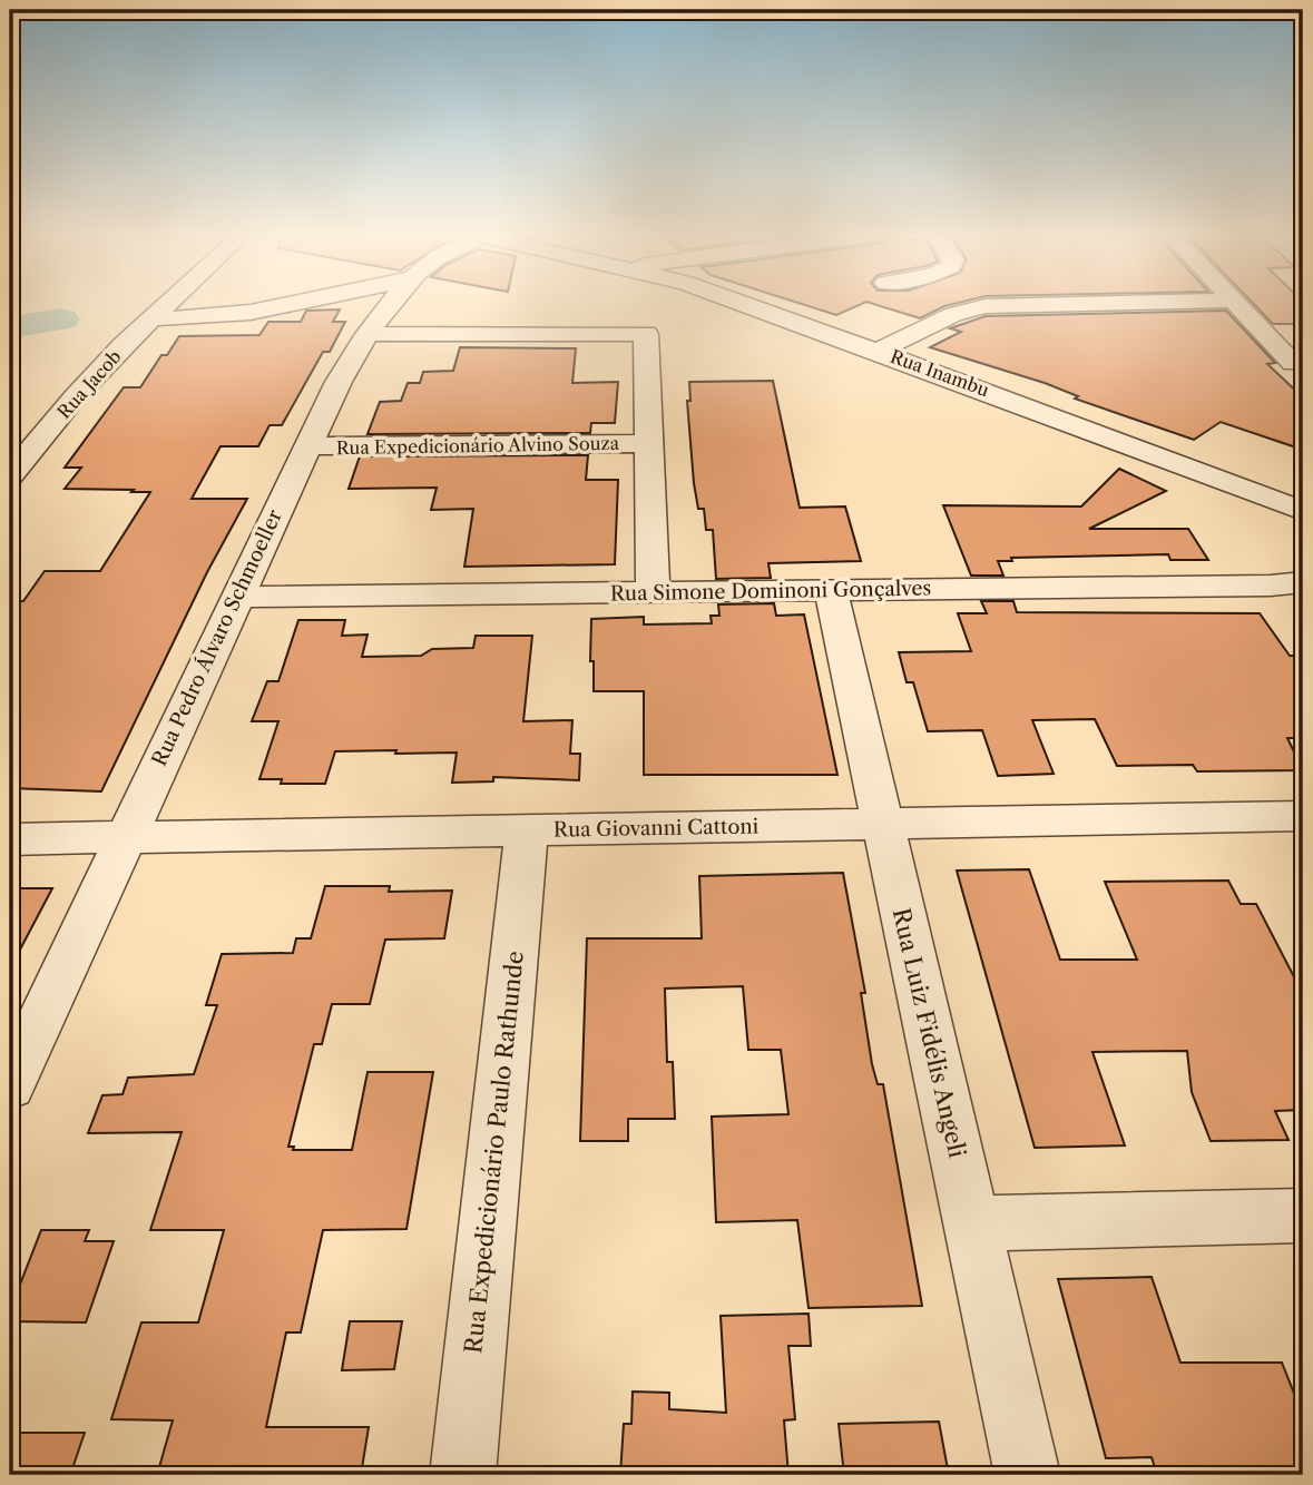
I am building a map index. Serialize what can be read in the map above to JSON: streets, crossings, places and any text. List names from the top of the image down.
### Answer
{
  "streets": {
    "street": [
      "Rua Inambu",
      "Rua Jacob",
      "Rua Expedicionário Alvino Souza",
      "Rua Simone Dominoni Gonçalves",
      "Rua Pedro Álvaro Schmoeller",
      "Rua Giovanni Cattoni",
      "Rua Luiz Fidélis Angeli",
      "Rua Expedicionário Paulo Rathunde"
    ]
  },
  "crossings": [
    ["Rua Expedicionário Alvino Souza", "Rua Pedro Álvaro Schmoeller"],
    ["Rua Simone Dominoni Gonçalves", "Rua Pedro Álvaro Schmoeller"],
    ["Rua Simone Dominoni Gonçalves", "Rua Luiz Fidélis Angeli"],
    ["Rua Pedro Álvaro Schmoeller", "Rua Giovanni Cattoni"],
    ["Rua Giovanni Cattoni", "Rua Luiz Fidélis Angeli"],
    ["Rua Giovanni Cattoni", "Rua Expedicionário Paulo Rathunde"]
  ]
}
